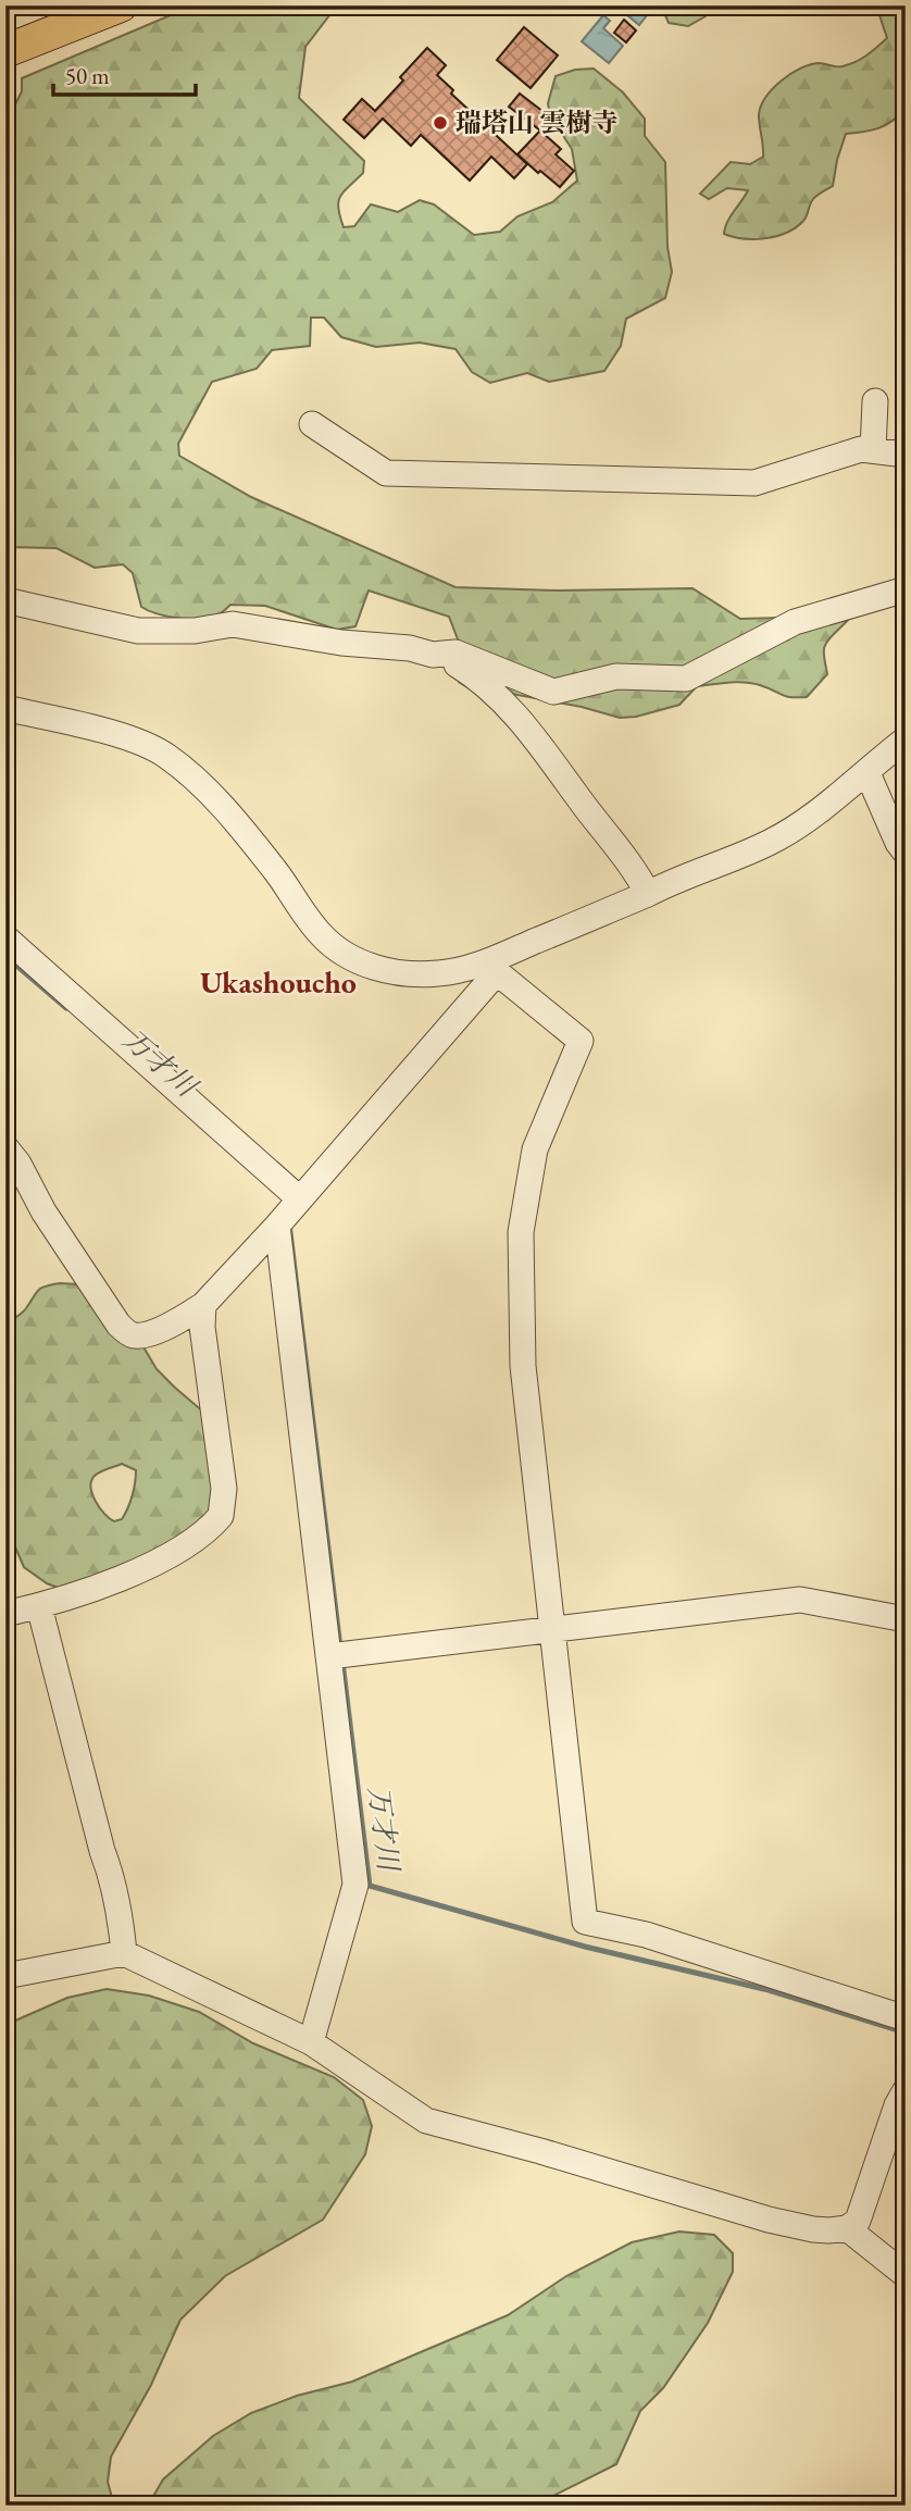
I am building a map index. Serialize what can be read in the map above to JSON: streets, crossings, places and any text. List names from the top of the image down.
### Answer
{
  "districts": ["Ukashoucho"],
  "water": ["万才川"],
  "places": ["瑞塔山 雲樹寺"],
  "scale_bar": "50 m"
}
